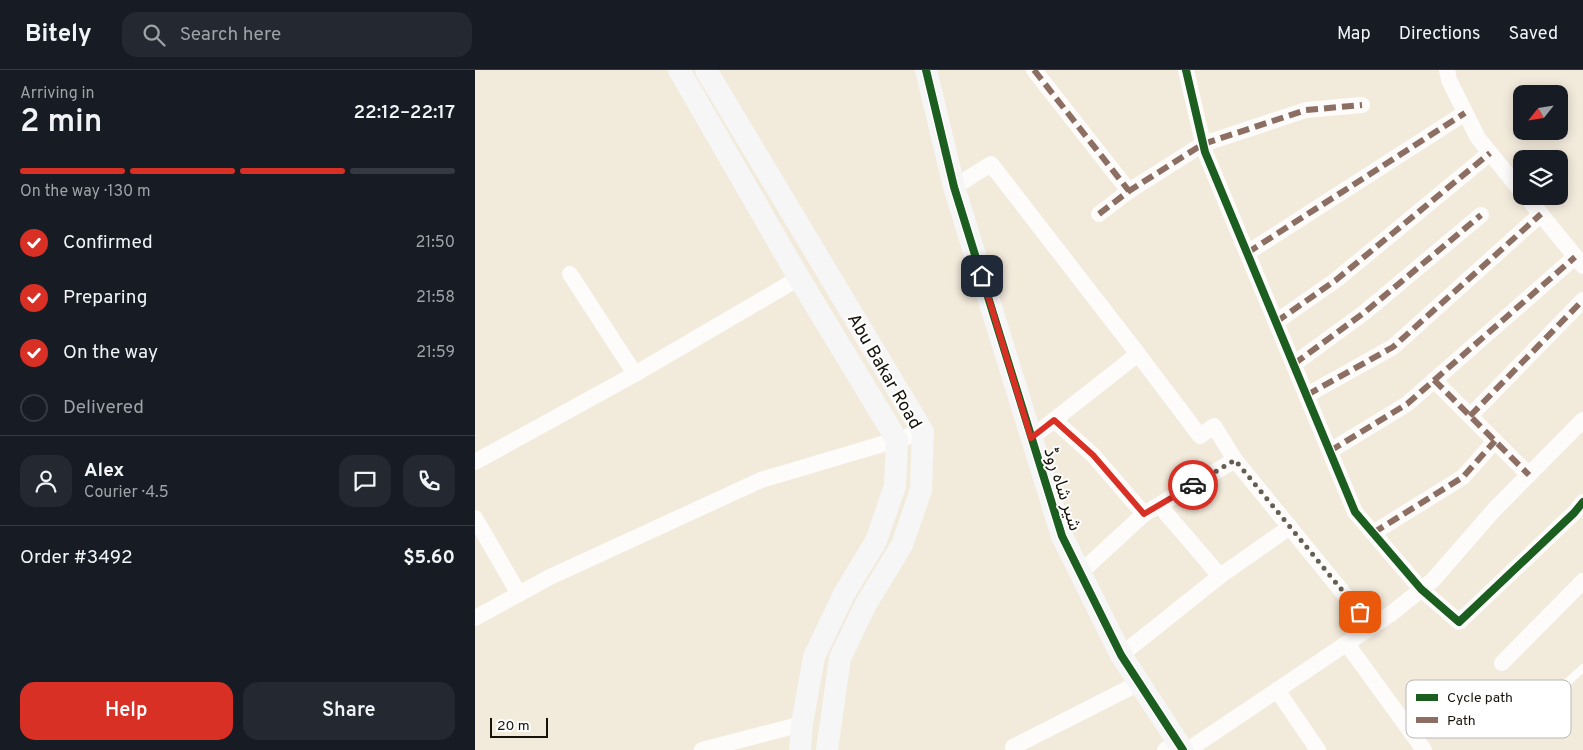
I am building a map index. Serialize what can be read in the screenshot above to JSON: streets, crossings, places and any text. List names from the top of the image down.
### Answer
{
  "streets": {
    "main road": ["Abu Bakar Road", "شیر شاہ روڈ"]
  },
  "legend": ["Cycle path", "Path"],
  "scale_bar": "20 m",
  "north": "bottom left",
  "page": {
    "header": "Bitely",
    "search": "Search here",
    "nav": ["Map", "Directions", "Saved"],
    "heading": ["2 min", "Arriving in", "22:12–22:17"],
    "panel": [
      "Alex",
      "Courier · 4.5",
      "Order #3492",
      "$5.60"
    ],
    "bar": "On the way · 130 m",
    "list": [
      ["Confirmed", "21:50"],
      ["Preparing", "21:58"],
      ["On the way", "21:59"],
      "Delivered"
    ],
    "buttons": ["Help", "Share"],
    "scale": "20 m"
  }
}
